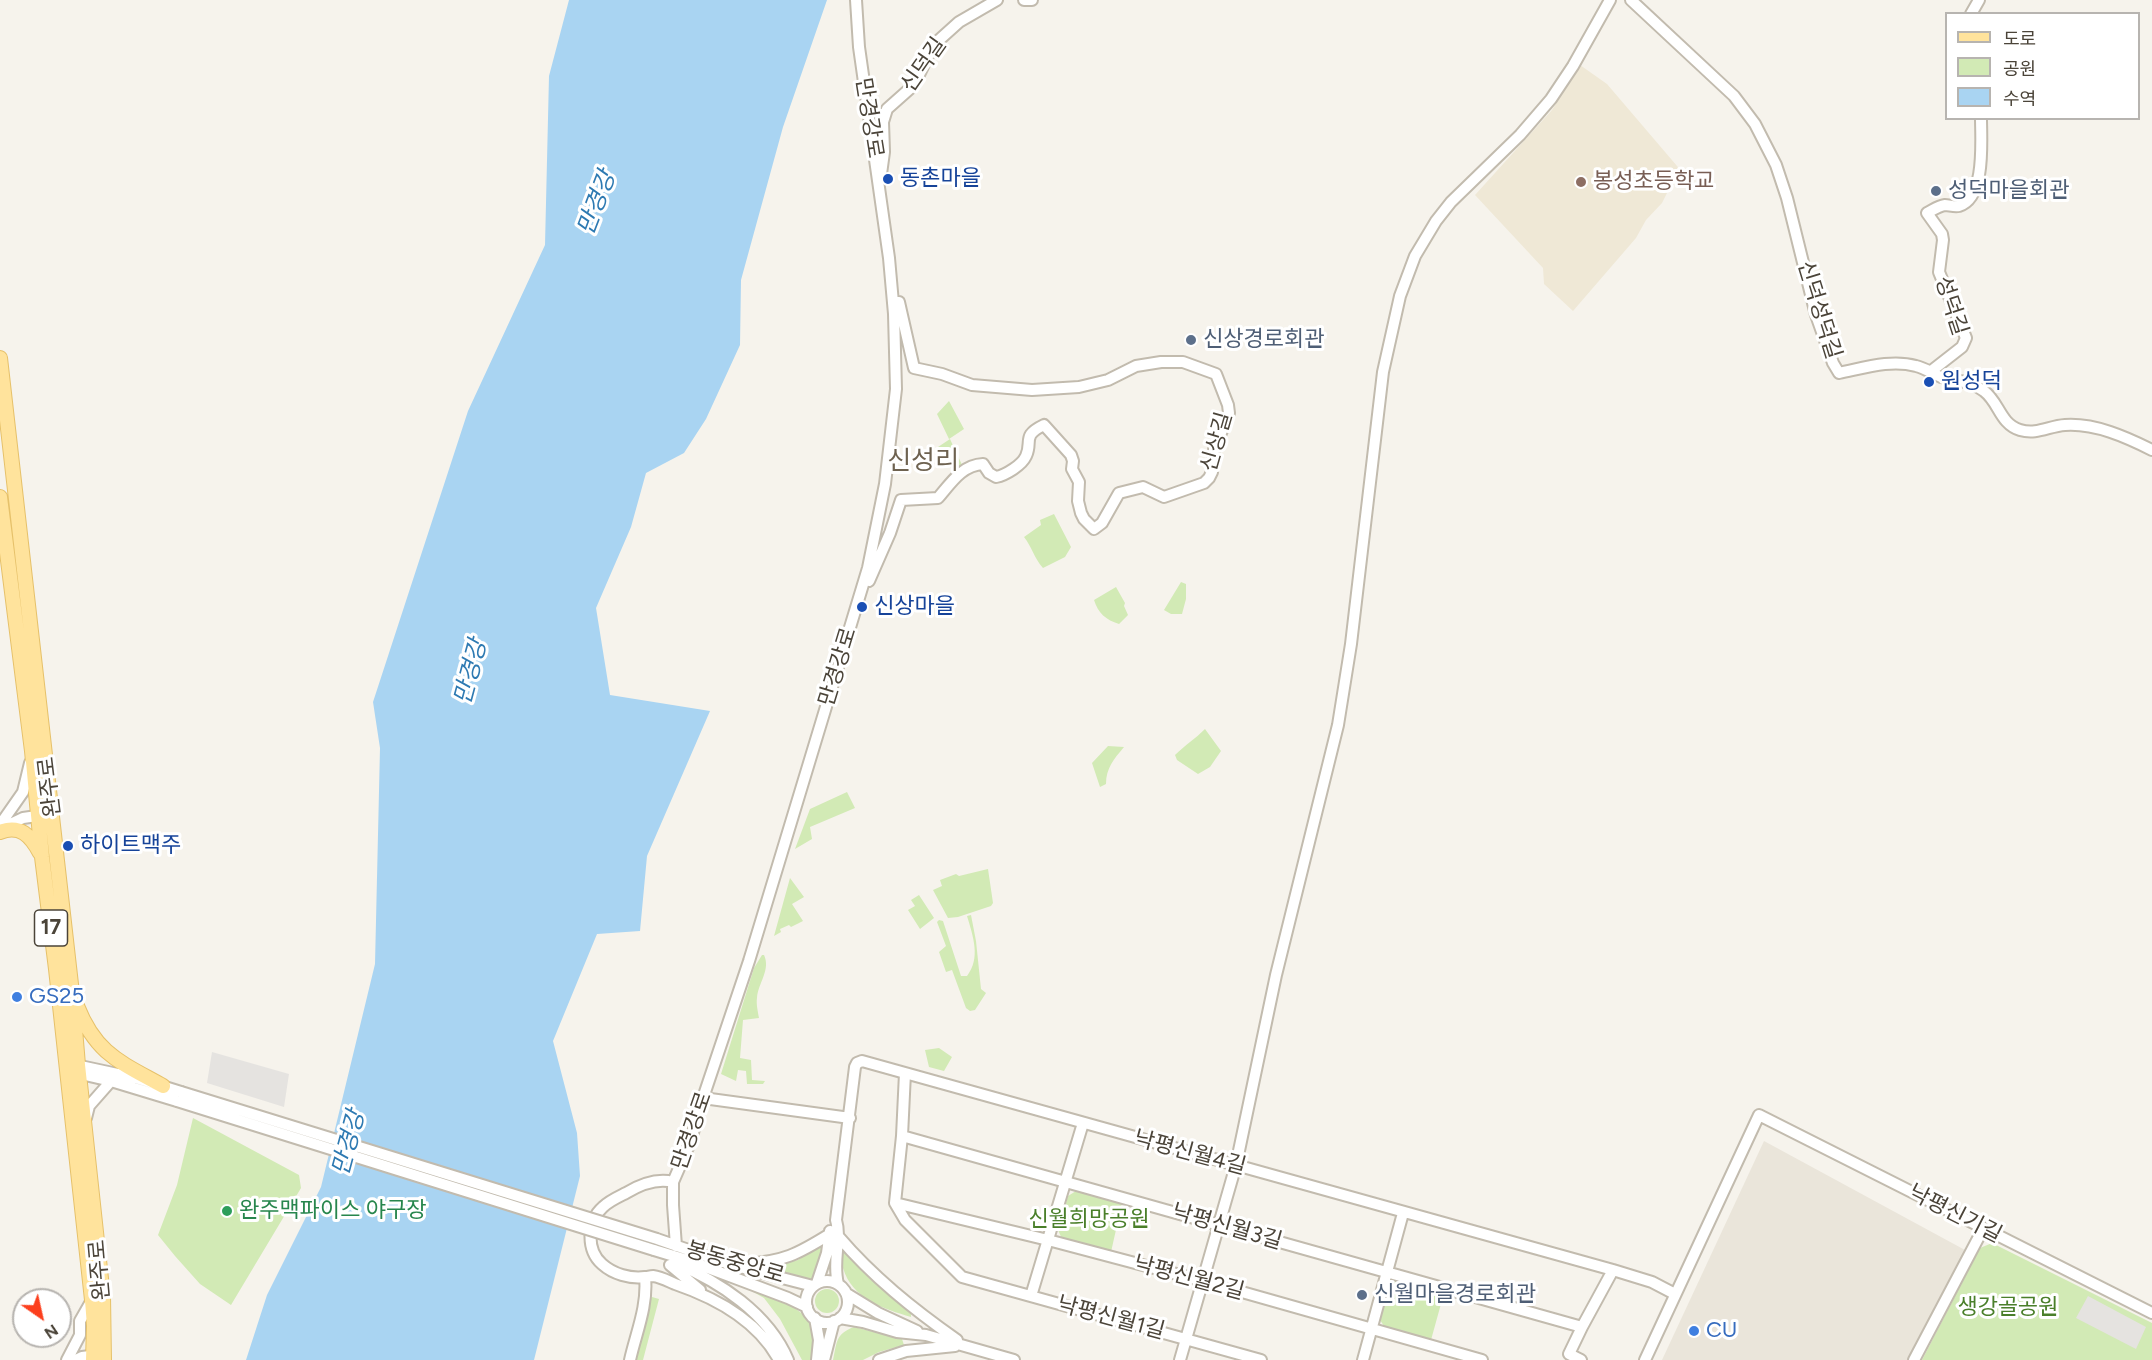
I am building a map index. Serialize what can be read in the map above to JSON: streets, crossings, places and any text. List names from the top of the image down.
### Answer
{
  "streets": {
    "main road": ["완주로", "17"],
    "street": [
      "신덕길",
      "만경강로",
      "성덕길",
      "신덕성덕길",
      "신상길",
      "낙평신월4길",
      "낙평신기길",
      "낙평신월3길",
      "봉동중앙로",
      "낙평신월2길",
      "낙평신월1길"
    ]
  },
  "crossings": [
    ["신덕길", "만경강로"],
    ["만경강로", "신상길"],
    ["만경강로", "봉동중앙로"],
    ["성덕길", "신덕성덕길"],
    ["낙평신월4길", "낙평신기길"],
    ["낙평신월4길", "봉동중앙로"],
    ["낙평신월2길", "낙평신월1길"]
  ],
  "districts": ["신성리"],
  "water": ["만경강"],
  "parks": ["신월희망공원", "생강골공원"],
  "places": [
    "동촌마을",
    "봉성초등학교",
    "성덕마을회관",
    "신상경로회관",
    "원성덕",
    "신상마을",
    "하이트맥주",
    "GS25",
    "완주맥파이스 야구장",
    "신월마을경로회관",
    "CU"
  ],
  "legend": ["도로", "공원", "수역"],
  "north": "bottom right"
}
